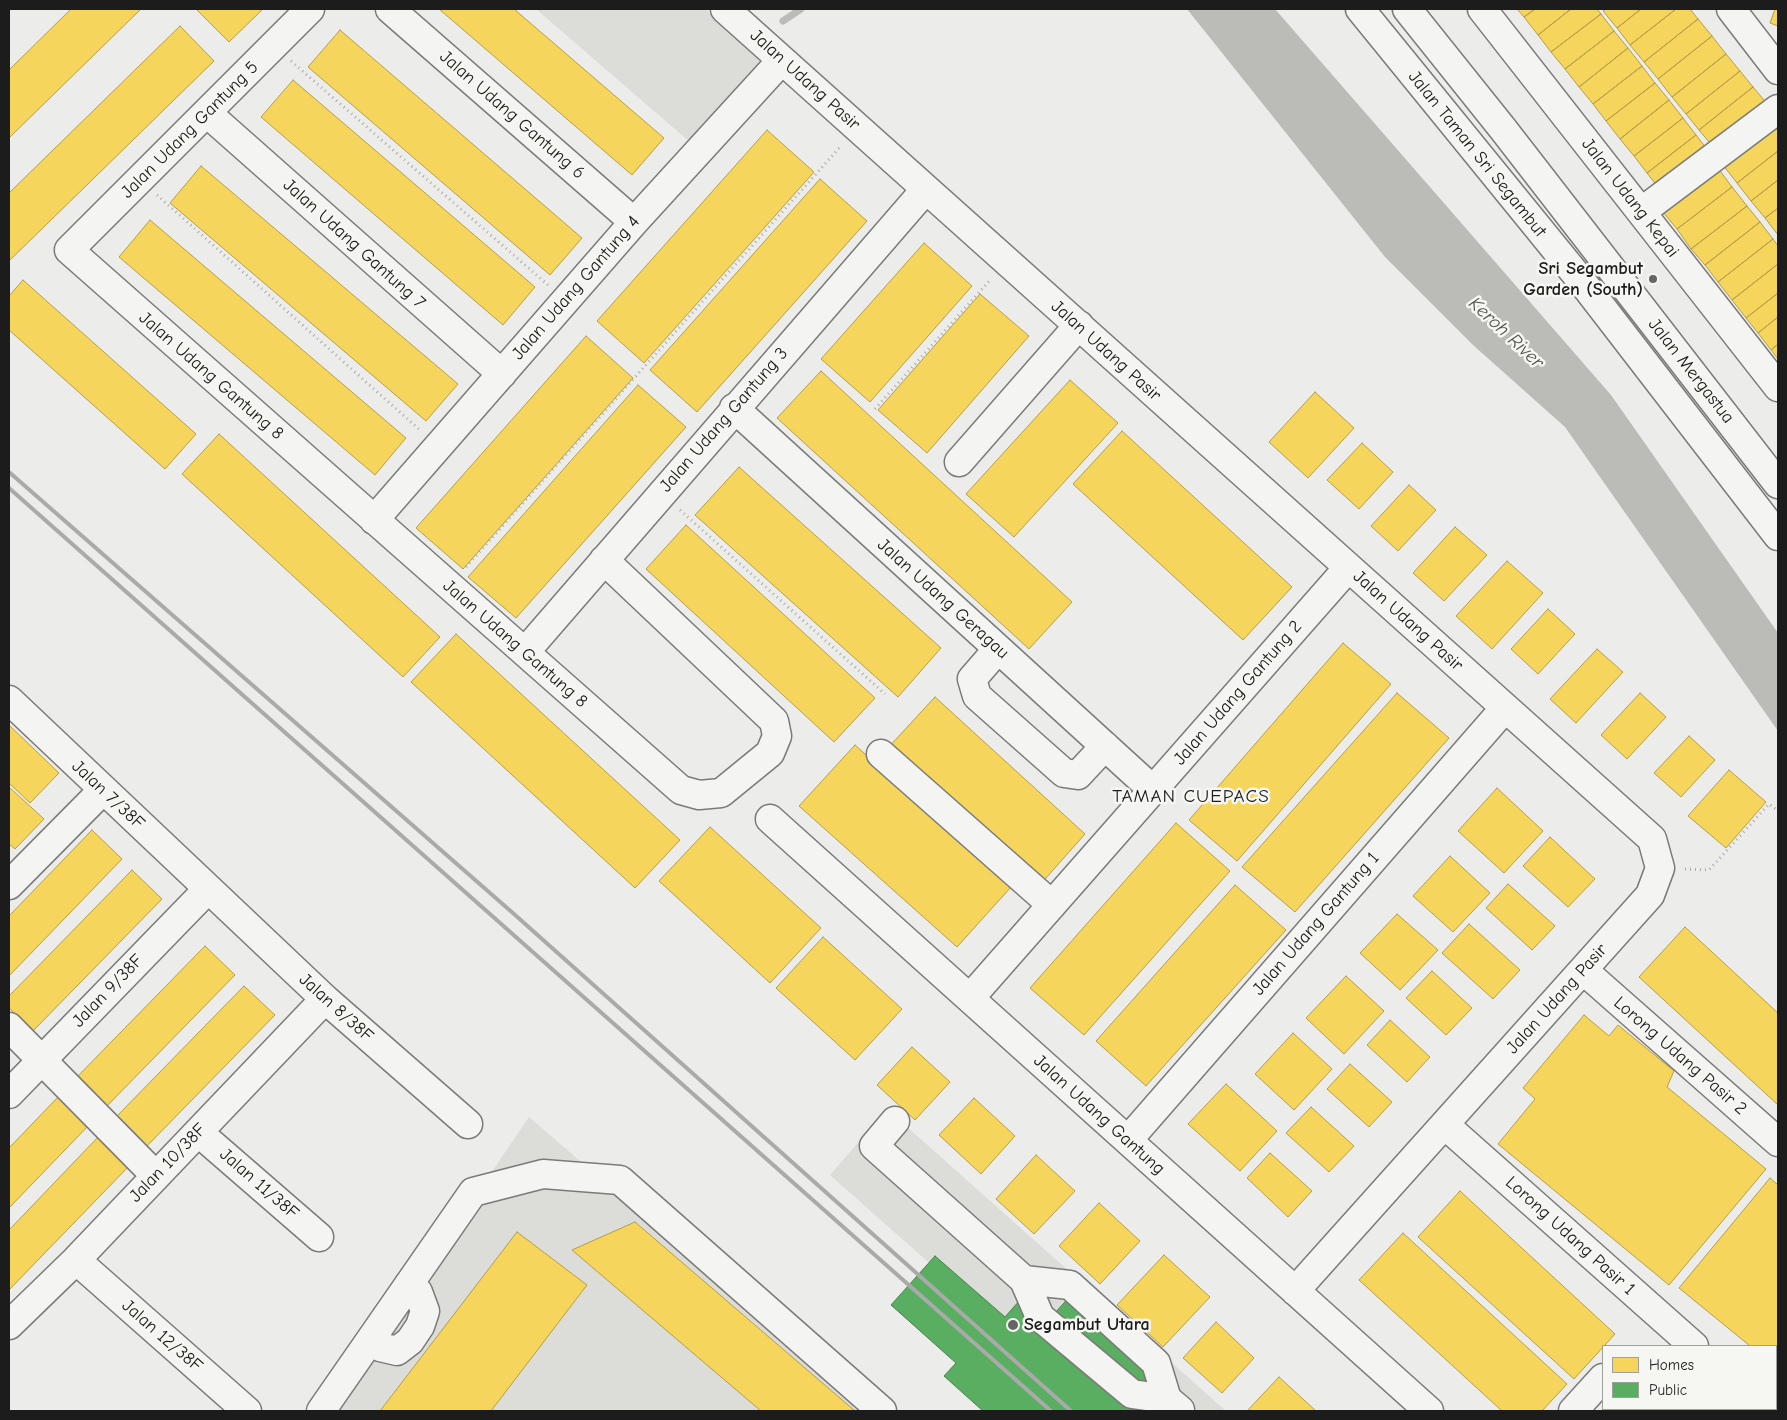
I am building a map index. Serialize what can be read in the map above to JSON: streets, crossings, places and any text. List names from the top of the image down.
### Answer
{
  "streets": {
    "street": [
      "Jalan Udang Pasir",
      "Jalan Udang Gantung 6",
      "Jalan Udang Gantung 5",
      "Jalan Taman Sri Segambut",
      "Jalan Udang Kepai",
      "Jalan Udang Gantung 7",
      "Jalan Udang Gantung 4",
      "Jalan Mergastua",
      "Jalan Udang Gantung 8",
      "Jalan Udang Gantung 3",
      "Jalan Udang Geragau",
      "Jalan Udang Gantung 2",
      "Jalan 7/38F",
      "Jalan Udang Gantung 1",
      "Jalan 9/38F",
      "Jalan 8/38F",
      "Lorong Udang Pasir 2",
      "Jalan Udang Gantung",
      "Jalan 10/38F",
      "Jalan 11/38F",
      "Lorong Udang Pasir 1",
      "Jalan 12/38F"
    ]
  },
  "crossings": [
    ["Jalan Udang Pasir", "Jalan Udang Gantung 4"],
    ["Jalan Udang Pasir", "Jalan Udang Gantung 3"],
    ["Jalan Udang Pasir", "Jalan Udang Gantung 2"],
    ["Jalan Udang Pasir", "Jalan Udang Gantung 1"],
    ["Jalan Udang Pasir", "Lorong Udang Pasir 2"],
    ["Jalan Udang Pasir", "Jalan Udang Gantung"],
    ["Jalan Udang Pasir", "Lorong Udang Pasir 1"],
    ["Jalan Udang Gantung 6", "Jalan Udang Gantung 4"],
    ["Jalan Udang Gantung 5", "Jalan Udang Gantung 7"],
    ["Jalan Udang Gantung 5", "Jalan Udang Gantung 8"],
    ["Jalan Taman Sri Segambut", "Jalan Mergastua"],
    ["Jalan Udang Gantung 7", "Jalan Udang Gantung 4"],
    ["Jalan Udang Gantung 4", "Jalan Udang Gantung 8"],
    ["Jalan Udang Gantung 8", "Jalan Udang Gantung 3"],
    ["Jalan Udang Gantung 3", "Jalan Udang Geragau"],
    ["Jalan Udang Geragau", "Jalan Udang Gantung 2"],
    ["Jalan Udang Gantung 2", "Jalan Udang Gantung"],
    ["Jalan 7/38F", "Jalan 9/38F"],
    ["Jalan 7/38F", "Jalan 8/38F"],
    ["Jalan Udang Gantung 1", "Jalan Udang Gantung"],
    ["Jalan 9/38F", "Jalan 8/38F"],
    ["Jalan 8/38F", "Jalan 10/38F"],
    ["Jalan 10/38F", "Jalan 11/38F"],
    ["Jalan 10/38F", "Jalan 12/38F"]
  ],
  "districts": ["TAMAN CUEPACS"],
  "water": ["Keroh River"],
  "places": ["Sri Segambut Garden (South)", "Segambut Utara"],
  "legend": ["Homes", "Public"]
}
